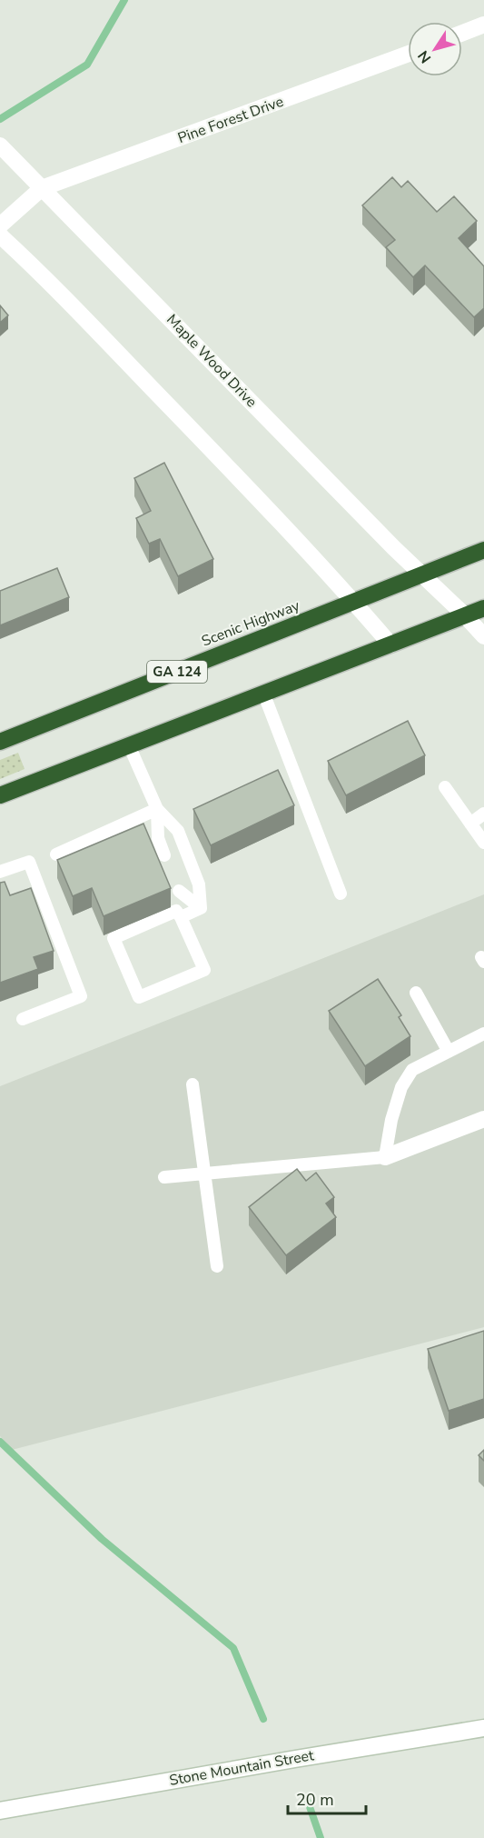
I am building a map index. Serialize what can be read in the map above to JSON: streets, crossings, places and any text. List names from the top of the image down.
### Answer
{
  "streets": {
    "highway": ["Scenic Highway", "GA 124"],
    "street": ["Pine Forest Drive", "Maple Wood Drive", "Stone Mountain Street"]
  },
  "crossings": [
    ["Pine Forest Drive", "Maple Wood Drive"],
    ["Maple Wood Drive", "Scenic Highway"]
  ],
  "scale_bar": "20 m",
  "north": "bottom left"
}
